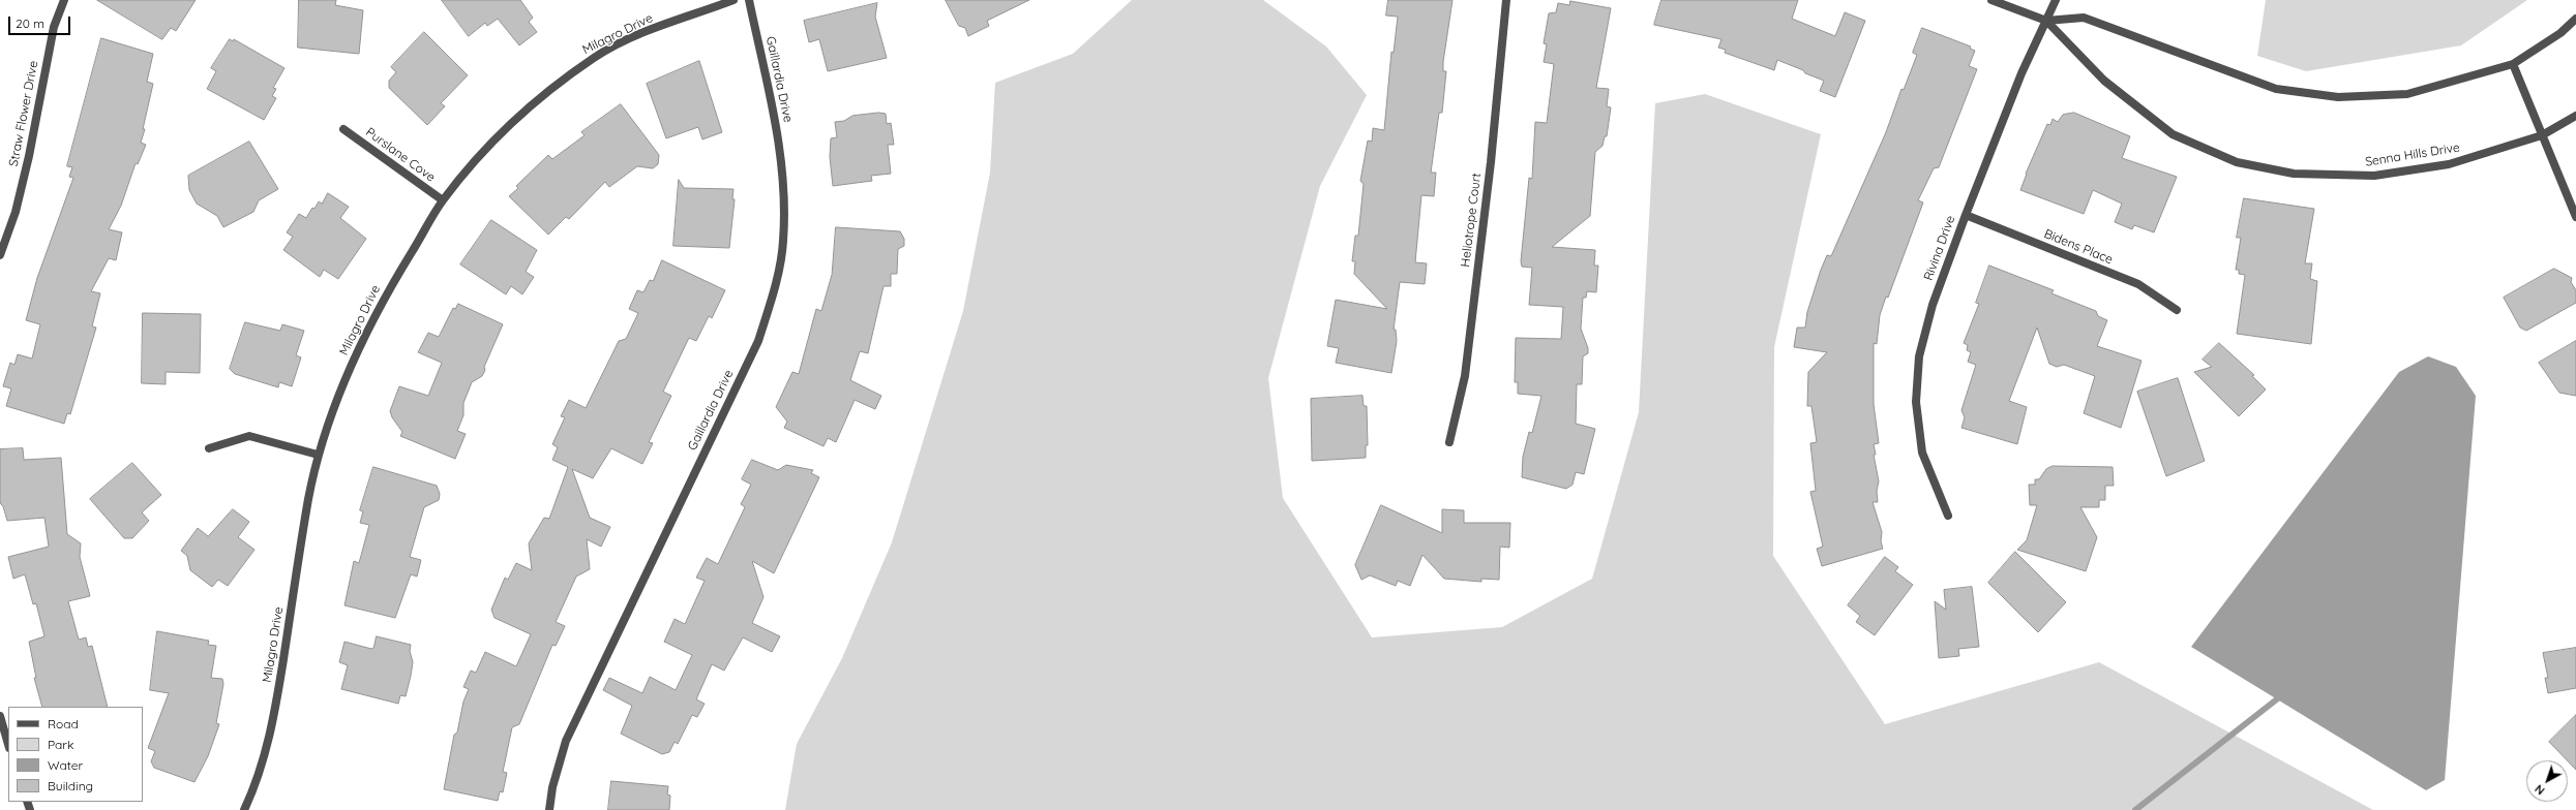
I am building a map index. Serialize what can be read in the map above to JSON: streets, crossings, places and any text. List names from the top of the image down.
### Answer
{
  "streets": {
    "street": [
      "Milagro Drive",
      "Gaillardia Drive",
      "Straw Flower Drive",
      "Purslane Cove",
      "Senna Hills Drive",
      "Heliotrope Court",
      "Bidens Place",
      "Rivina Drive"
    ]
  },
  "crossings": [
    ["Milagro Drive", "Purslane Cove"],
    ["Senna Hills Drive", "Rivina Drive"],
    ["Bidens Place", "Rivina Drive"]
  ],
  "legend": [
    "Road",
    "Park",
    "Water",
    "Building"
  ],
  "scale_bar": "20 m",
  "north": "bottom left"
}
